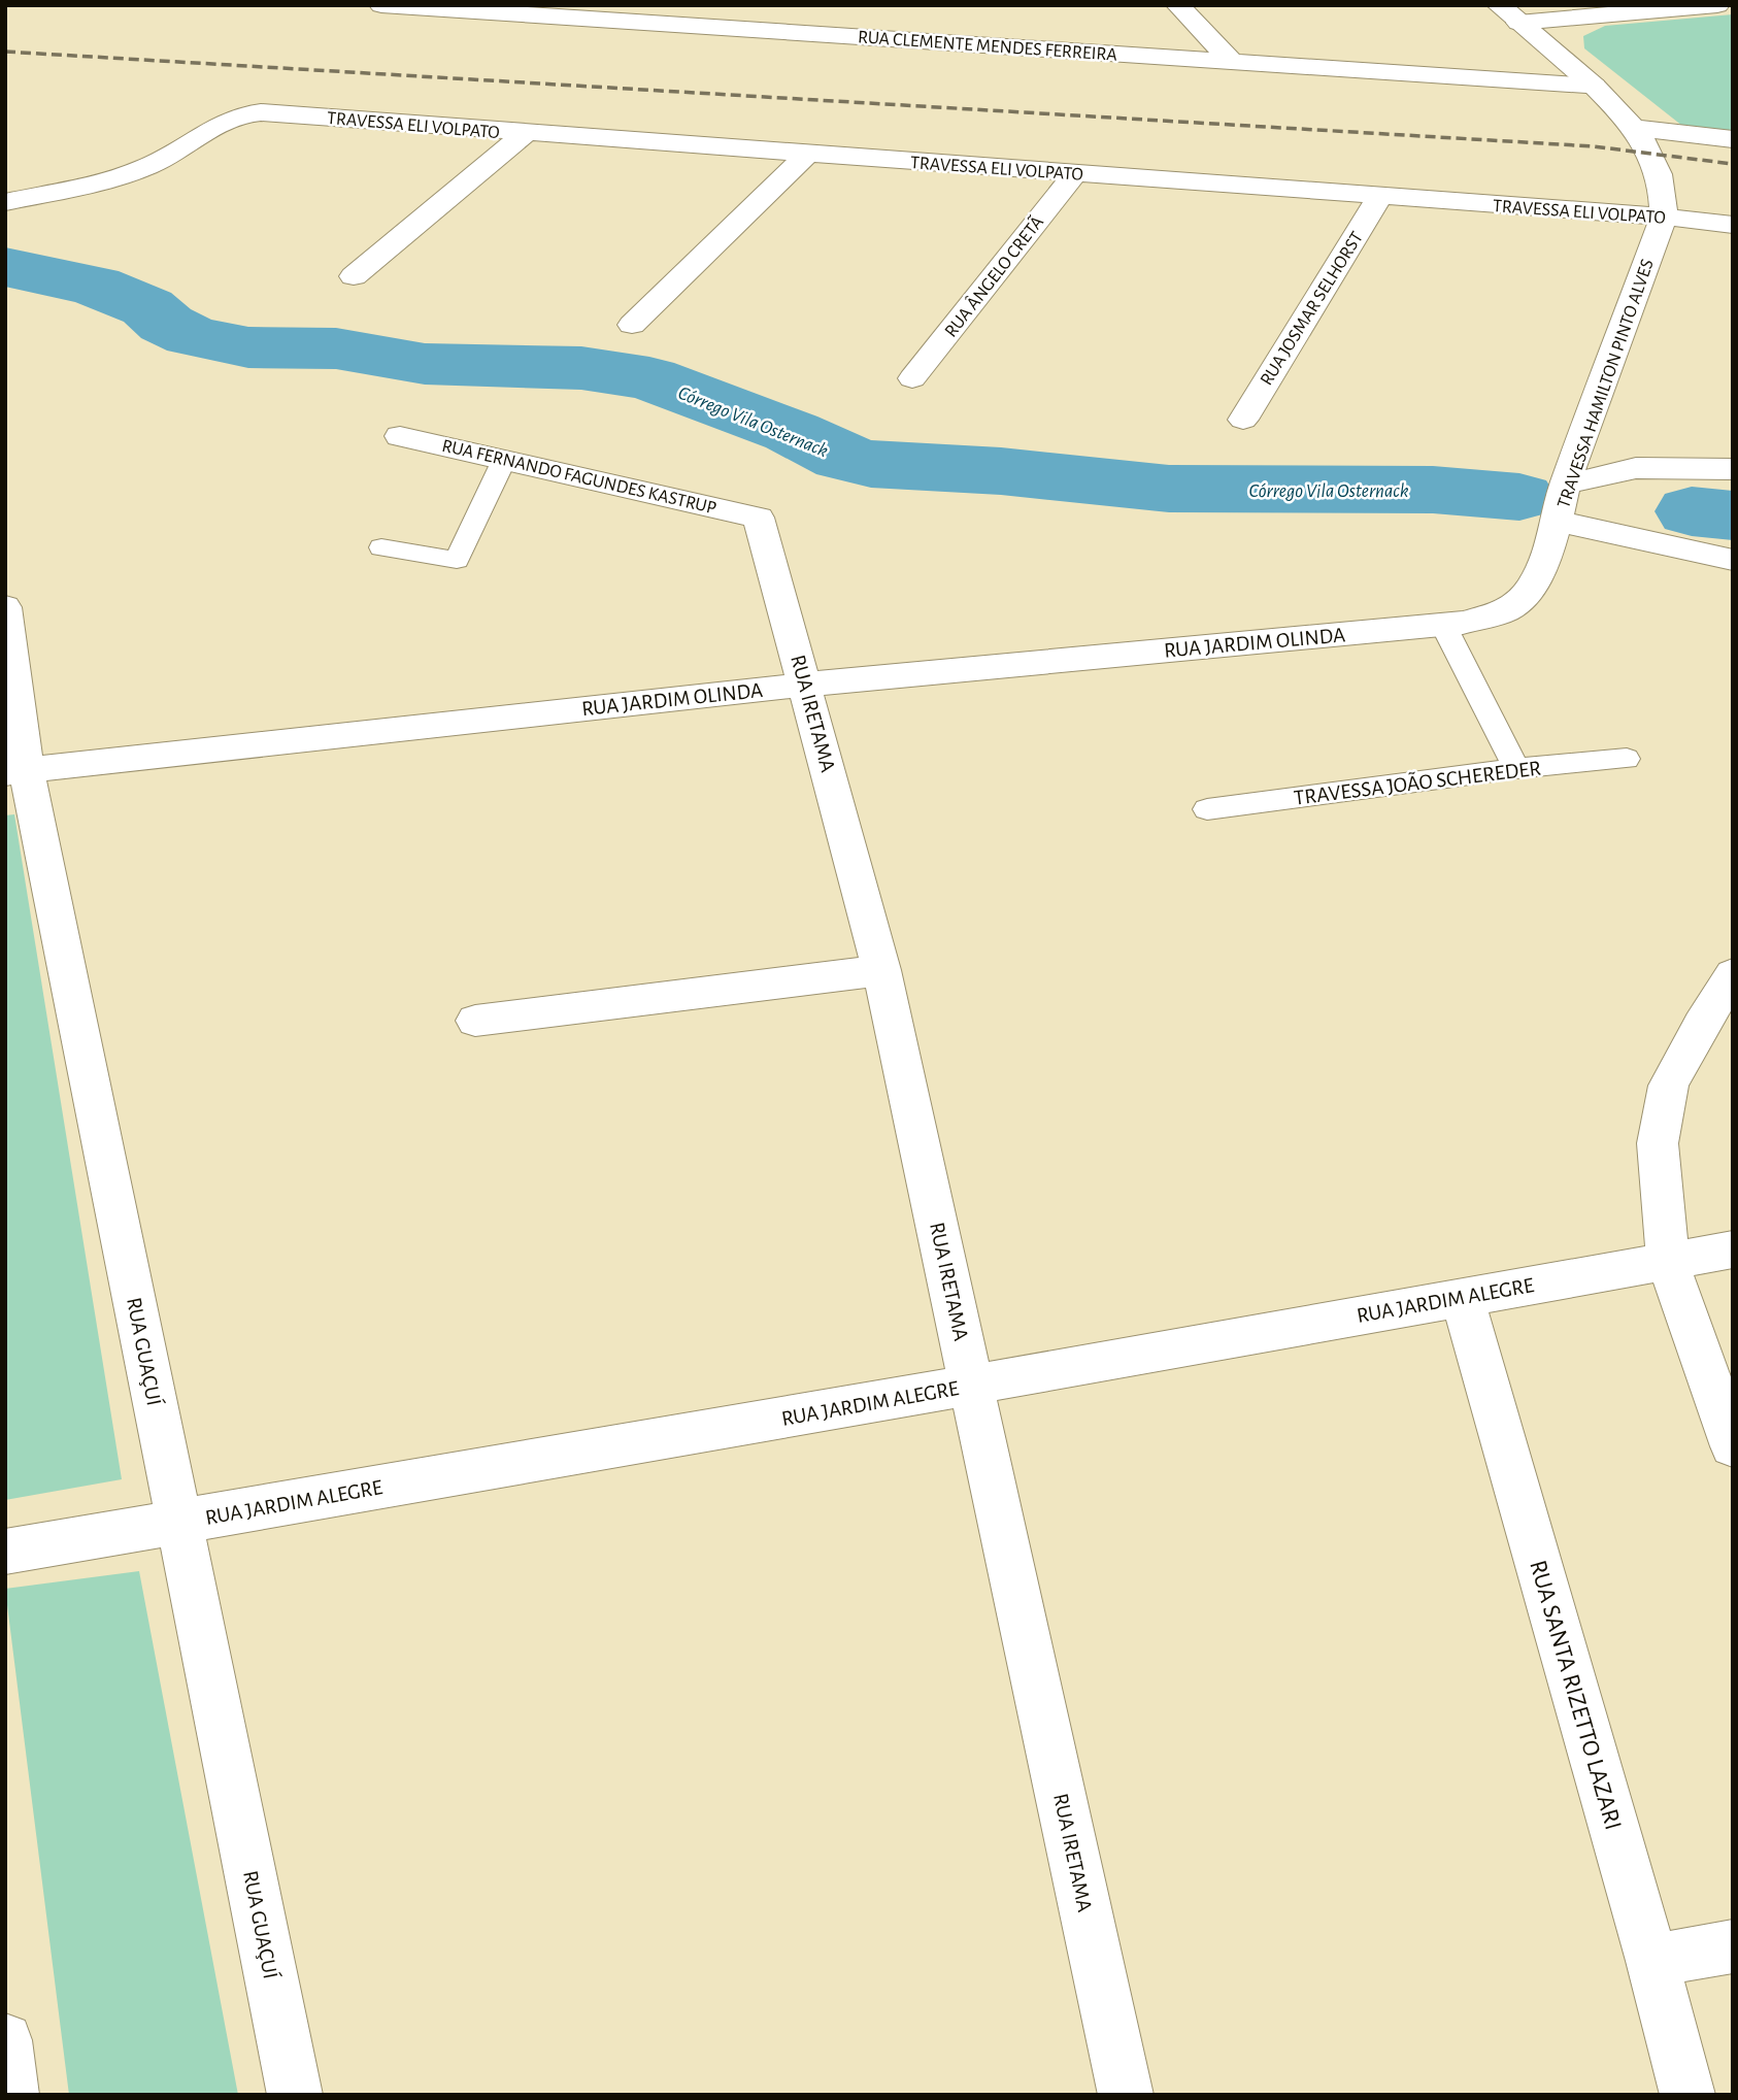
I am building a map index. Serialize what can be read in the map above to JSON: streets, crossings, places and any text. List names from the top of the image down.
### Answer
{
  "streets": {
    "street": [
      "RUA CLEMENTE MENDES FERREIRA",
      "TRAVESSA ELI VOLPATO",
      "RUA ÂNGELO CRETÃ",
      "RUA JOSMAR SELHORST",
      "TRAVESSA HAMILTON PINTO ALVES",
      "RUA FERNANDO FAGUNDES KASTRUP",
      "RUA JARDIM OLINDA",
      "RUA IRETAMA",
      "RUA JARDIM ALEGRE",
      "RUA GUAÇUÍ",
      "RUA SANTA RIZETTO LAZARI"
    ],
    "lane": ["TRAVESSA JOÃO SCHEREDER"]
  },
  "crossings": [
    ["TRAVESSA ELI VOLPATO", "RUA ÂNGELO CRETÃ"],
    ["TRAVESSA ELI VOLPATO", "RUA JOSMAR SELHORST"],
    ["TRAVESSA ELI VOLPATO", "TRAVESSA HAMILTON PINTO ALVES"],
    ["TRAVESSA HAMILTON PINTO ALVES", "RUA JARDIM OLINDA"],
    ["RUA FERNANDO FAGUNDES KASTRUP", "RUA IRETAMA"],
    ["RUA JARDIM OLINDA", "RUA IRETAMA"],
    ["RUA JARDIM OLINDA", "RUA GUAÇUÍ"],
    ["RUA IRETAMA", "RUA JARDIM ALEGRE"],
    ["RUA JARDIM ALEGRE", "RUA GUAÇUÍ"],
    ["RUA JARDIM ALEGRE", "RUA SANTA RIZETTO LAZARI"]
  ],
  "water": ["Córrego Vila Osternack"]
}
